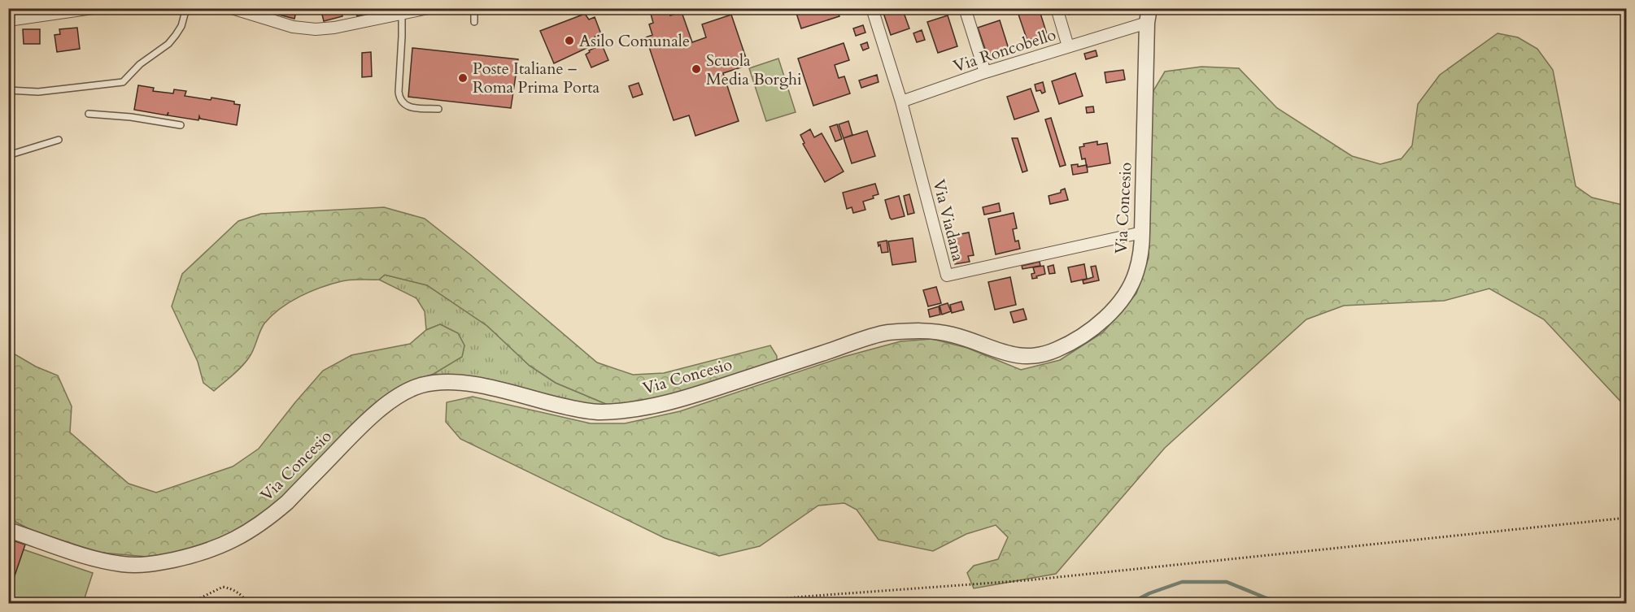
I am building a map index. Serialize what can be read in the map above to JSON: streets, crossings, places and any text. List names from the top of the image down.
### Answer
{
  "streets": {
    "street": ["Via Roncobello", "Via Concesio", "Via Viadana"]
  },
  "crossings": [
    ["Via Roncobello", "Via Concesio"],
    ["Via Roncobello", "Via Viadana"],
    ["Via Concesio", "Via Viadana"]
  ],
  "places": ["Asilo Comunale", "Scuola Media Borghi", "Poste Italiane – Roma Prima Porta"]
}
